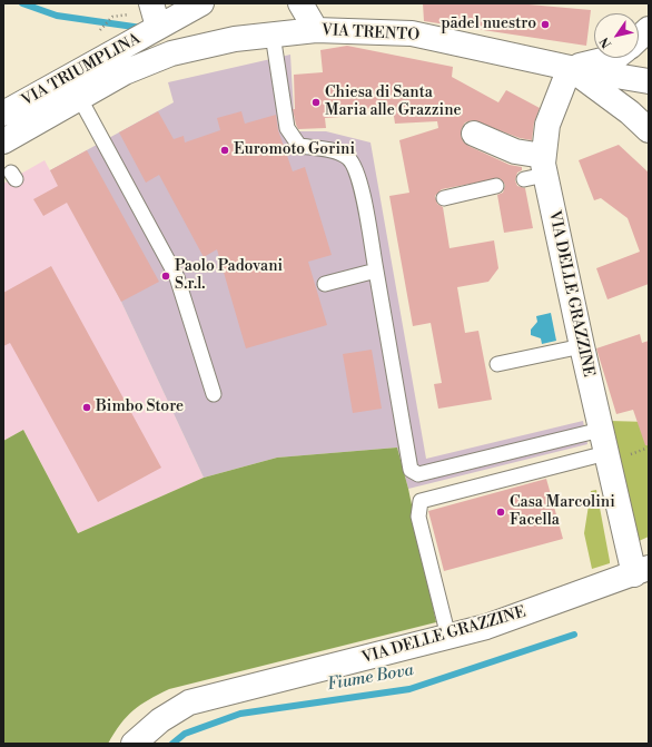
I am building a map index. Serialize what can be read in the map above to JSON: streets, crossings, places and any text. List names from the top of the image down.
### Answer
{
  "streets": {
    "street": ["VIA TRENTO", "VIA TRIUMPLINA", "VIA DELLE GRAZZINE"]
  },
  "crossings": [
    ["VIA TRENTO", "VIA TRIUMPLINA"],
    ["VIA TRENTO", "VIA DELLE GRAZZINE"]
  ],
  "water": ["Fiume Bova"],
  "places": [
    "pādel nuestro",
    "Chiesa di Santa Maria alle Grazzine",
    "Euromoto Gorini",
    "Paolo Padovani S.r.l.",
    "Bimbo Store",
    "Casa Marcolini Facella"
  ],
  "north": "bottom left"
}
